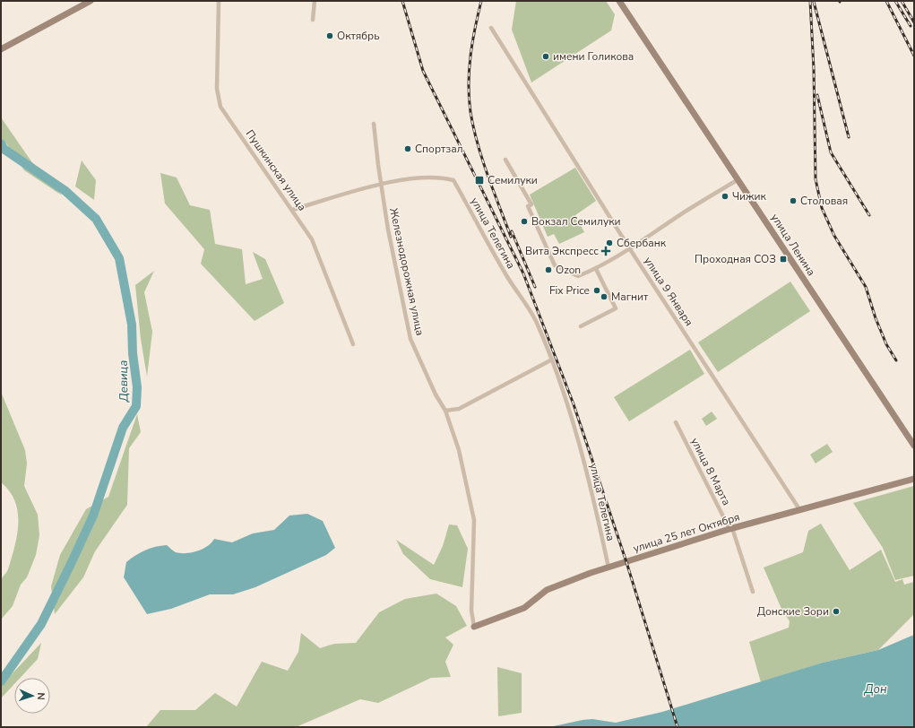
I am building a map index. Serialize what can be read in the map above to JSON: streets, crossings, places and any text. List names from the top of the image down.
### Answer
{
  "streets": {
    "street": [
      "Пушкинская улица",
      "улица Телегина",
      "улица Ленина",
      "Железнодорожная улица",
      "улица 9 Января",
      "улица 8 Марта",
      "улица 25 лет Октября"
    ]
  },
  "crossings": [
    ["Пушкинская улица", "улица Телегина"],
    ["улица Телегина", "Железнодорожная улица"],
    ["улица Телегина", "улица 25 лет Октября"],
    ["Железнодорожная улица", "улица 25 лет Октября"],
    ["улица 9 Января", "улица 25 лет Октября"],
    ["улица 8 Марта", "улица 25 лет Октября"]
  ],
  "water": ["Девица", "Дон"],
  "places": {
    "other": [
      "Октябрь",
      "имени Голикова",
      "Спортзал",
      "Чижик",
      "Столовая",
      "Вокзал Семилуки",
      "Сбербанк",
      "Ozon",
      "Fix Price",
      "Магнит",
      "Донские Зори"
    ],
    "transit": ["Семилуки", "Проходная СОЗ"],
    "health": ["Вита Экспресс"]
  },
  "north": "right"
}
